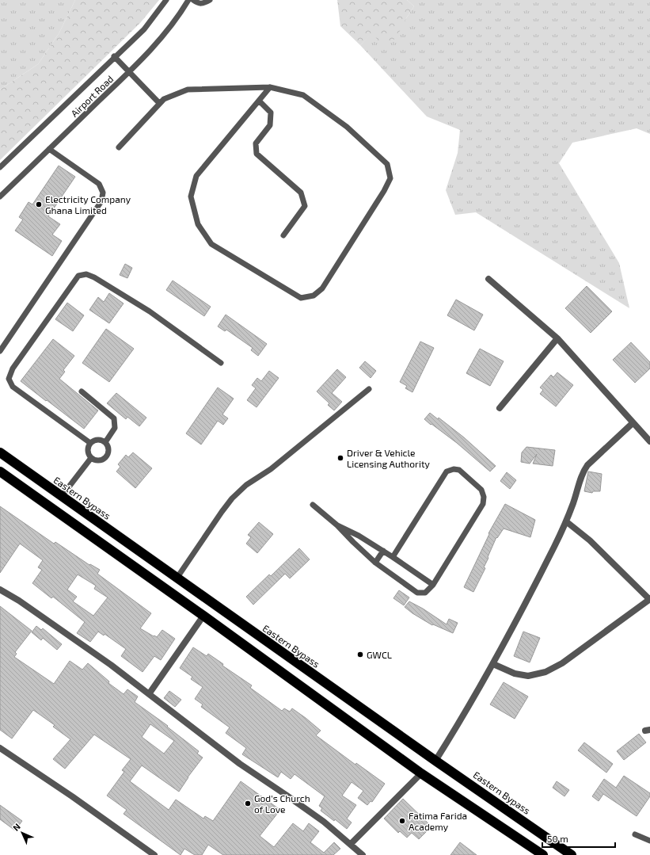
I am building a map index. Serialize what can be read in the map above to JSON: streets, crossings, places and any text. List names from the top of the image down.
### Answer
{
  "streets": {
    "highway": ["Eastern Bypass"],
    "lane": ["Airport Road"]
  },
  "places": [
    "Electricity Company Ghana Limited",
    "Driver & Vehicle Licensing Authority",
    "GWCL",
    "God's Church of Love",
    "Fatima Farida Academy"
  ],
  "scale_bar": "50 m",
  "north": "top left"
}
